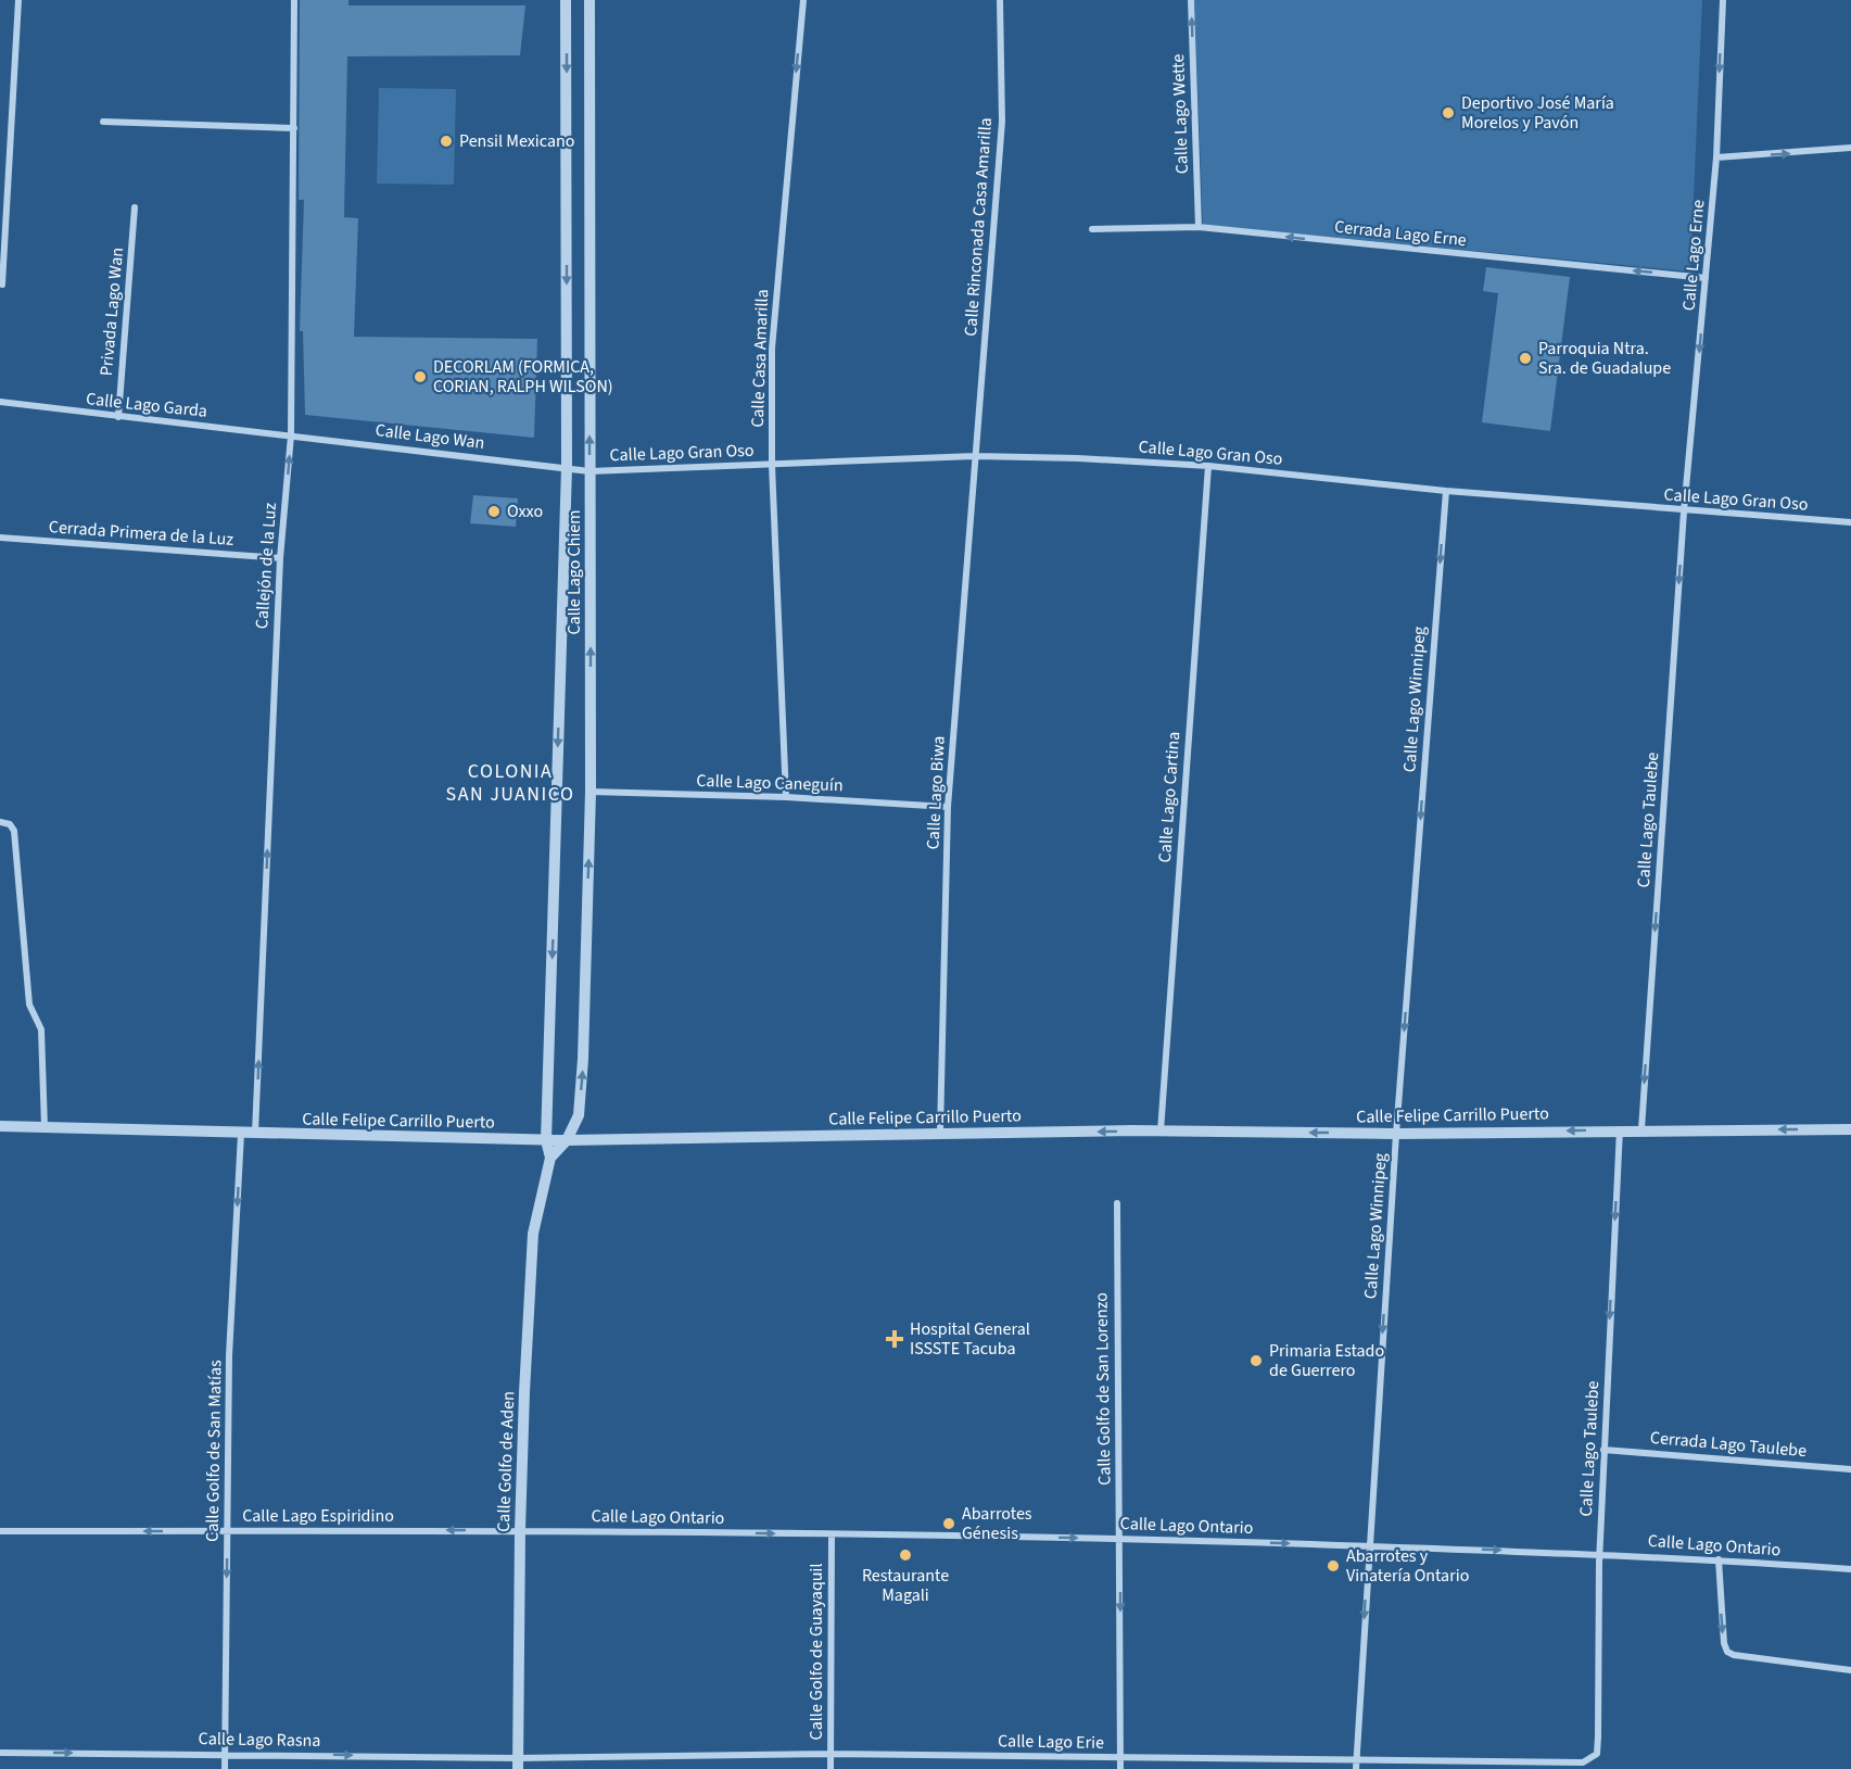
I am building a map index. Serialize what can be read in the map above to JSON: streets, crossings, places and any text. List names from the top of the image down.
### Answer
{
  "streets": {
    "street": [
      "Calle Lago Wette",
      "Calle Rinconada Casa Amarilla",
      "Cerrada Lago Erne",
      "Calle Lago Erne",
      "Privada Lago Wan",
      "Calle Casa Amarilla",
      "Calle Lago Garda",
      "Calle Lago Wan",
      "Calle Lago Gran Oso",
      "Cerrada Primera de la Luz",
      "Callejón de la Luz",
      "Calle Lago Chiem",
      "Calle Lago Winnipeg",
      "Calle Lago Caneguín",
      "Calle Lago Biwa",
      "Calle Lago Cartina",
      "Calle Lago Taulebe",
      "Calle Felipe Carrillo Puerto",
      "Calle Golfo de San Lorenzo",
      "Cerrada Lago Taulebe",
      "Calle Golfo de San Matías",
      "Calle Golfo de Aden",
      "Calle Lago Espiridino",
      "Calle Lago Ontario",
      "Calle Golfo de Guayaquil",
      "Calle Lago Rasna",
      "Calle Lago Erie"
    ]
  },
  "crossings": [
    ["Calle Lago Wette", "Cerrada Lago Erne"],
    ["Calle Rinconada Casa Amarilla", "Calle Lago Gran Oso"],
    ["Calle Rinconada Casa Amarilla", "Calle Lago Biwa"],
    ["Cerrada Lago Erne", "Calle Lago Erne"],
    ["Calle Lago Erne", "Calle Lago Gran Oso"],
    ["Calle Lago Erne", "Calle Lago Taulebe"],
    ["Privada Lago Wan", "Calle Lago Garda"],
    ["Calle Casa Amarilla", "Calle Lago Gran Oso"],
    ["Calle Casa Amarilla", "Calle Lago Caneguín"],
    ["Calle Lago Garda", "Calle Lago Wan"],
    ["Calle Lago Garda", "Callejón de la Luz"],
    ["Calle Lago Wan", "Calle Lago Gran Oso"],
    ["Calle Lago Wan", "Callejón de la Luz"],
    ["Calle Lago Wan", "Calle Lago Chiem"],
    ["Calle Lago Gran Oso", "Calle Lago Chiem"],
    ["Calle Lago Gran Oso", "Calle Lago Winnipeg"],
    ["Calle Lago Gran Oso", "Calle Lago Biwa"],
    ["Calle Lago Gran Oso", "Calle Lago Cartina"],
    ["Calle Lago Gran Oso", "Calle Lago Taulebe"],
    ["Cerrada Primera de la Luz", "Callejón de la Luz"],
    ["Callejón de la Luz", "Calle Felipe Carrillo Puerto"],
    ["Calle Lago Chiem", "Calle Lago Caneguín"],
    ["Calle Lago Chiem", "Calle Felipe Carrillo Puerto"],
    ["Calle Lago Chiem", "Calle Golfo de Aden"],
    ["Calle Lago Winnipeg", "Calle Felipe Carrillo Puerto"],
    ["Calle Lago Winnipeg", "Calle Lago Ontario"],
    ["Calle Lago Winnipeg", "Calle Lago Erie"],
    ["Calle Lago Caneguín", "Calle Lago Biwa"],
    ["Calle Lago Biwa", "Calle Felipe Carrillo Puerto"],
    ["Calle Lago Cartina", "Calle Felipe Carrillo Puerto"],
    ["Calle Lago Taulebe", "Calle Felipe Carrillo Puerto"],
    ["Calle Lago Taulebe", "Cerrada Lago Taulebe"],
    ["Calle Lago Taulebe", "Calle Lago Ontario"],
    ["Calle Lago Taulebe", "Calle Lago Erie"],
    ["Calle Felipe Carrillo Puerto", "Calle Golfo de San Matías"],
    ["Calle Felipe Carrillo Puerto", "Calle Golfo de Aden"],
    ["Calle Golfo de San Lorenzo", "Calle Lago Ontario"],
    ["Calle Golfo de San Lorenzo", "Calle Lago Erie"],
    ["Calle Golfo de San Matías", "Calle Lago Espiridino"],
    ["Calle Golfo de San Matías", "Calle Lago Rasna"],
    ["Calle Golfo de Aden", "Calle Lago Espiridino"],
    ["Calle Golfo de Aden", "Calle Lago Ontario"],
    ["Calle Golfo de Aden", "Calle Lago Rasna"],
    ["Calle Golfo de Aden", "Calle Lago Erie"],
    ["Calle Lago Espiridino", "Calle Lago Ontario"],
    ["Calle Lago Ontario", "Calle Golfo de Guayaquil"],
    ["Calle Golfo de Guayaquil", "Calle Lago Erie"],
    ["Calle Lago Rasna", "Calle Lago Erie"]
  ],
  "one_way": [
    "Calle Lago Wette",
    "Cerrada Lago Erne",
    "Calle Lago Erne",
    "Calle Casa Amarilla",
    "Callejón de la Luz",
    "Calle Lago Winnipeg",
    "Calle Lago Taulebe",
    "Calle Felipe Carrillo Puerto",
    "Calle Golfo de San Lorenzo",
    "Calle Golfo de San Matías",
    "Calle Lago Espiridino",
    "Calle Lago Ontario",
    "Calle Lago Rasna"
  ],
  "districts": ["COLONIA SAN JUANICO"],
  "places": {
    "other": [
      "Deportivo José María Morelos y Pavón",
      "Pensil Mexicano",
      "Parroquia Ntra. Sra. de Guadalupe",
      "DECORLAM (FORMICA, CORIAN, RALPH WILSON)",
      "Oxxo",
      "Primaria Estado de Guerrero",
      "Abarrotes Génesis",
      "Restaurante Magali",
      "Abarrotes y Vinatería Ontario"
    ],
    "health": ["Hospital General ISSSTE Tacuba"]
  }
}
